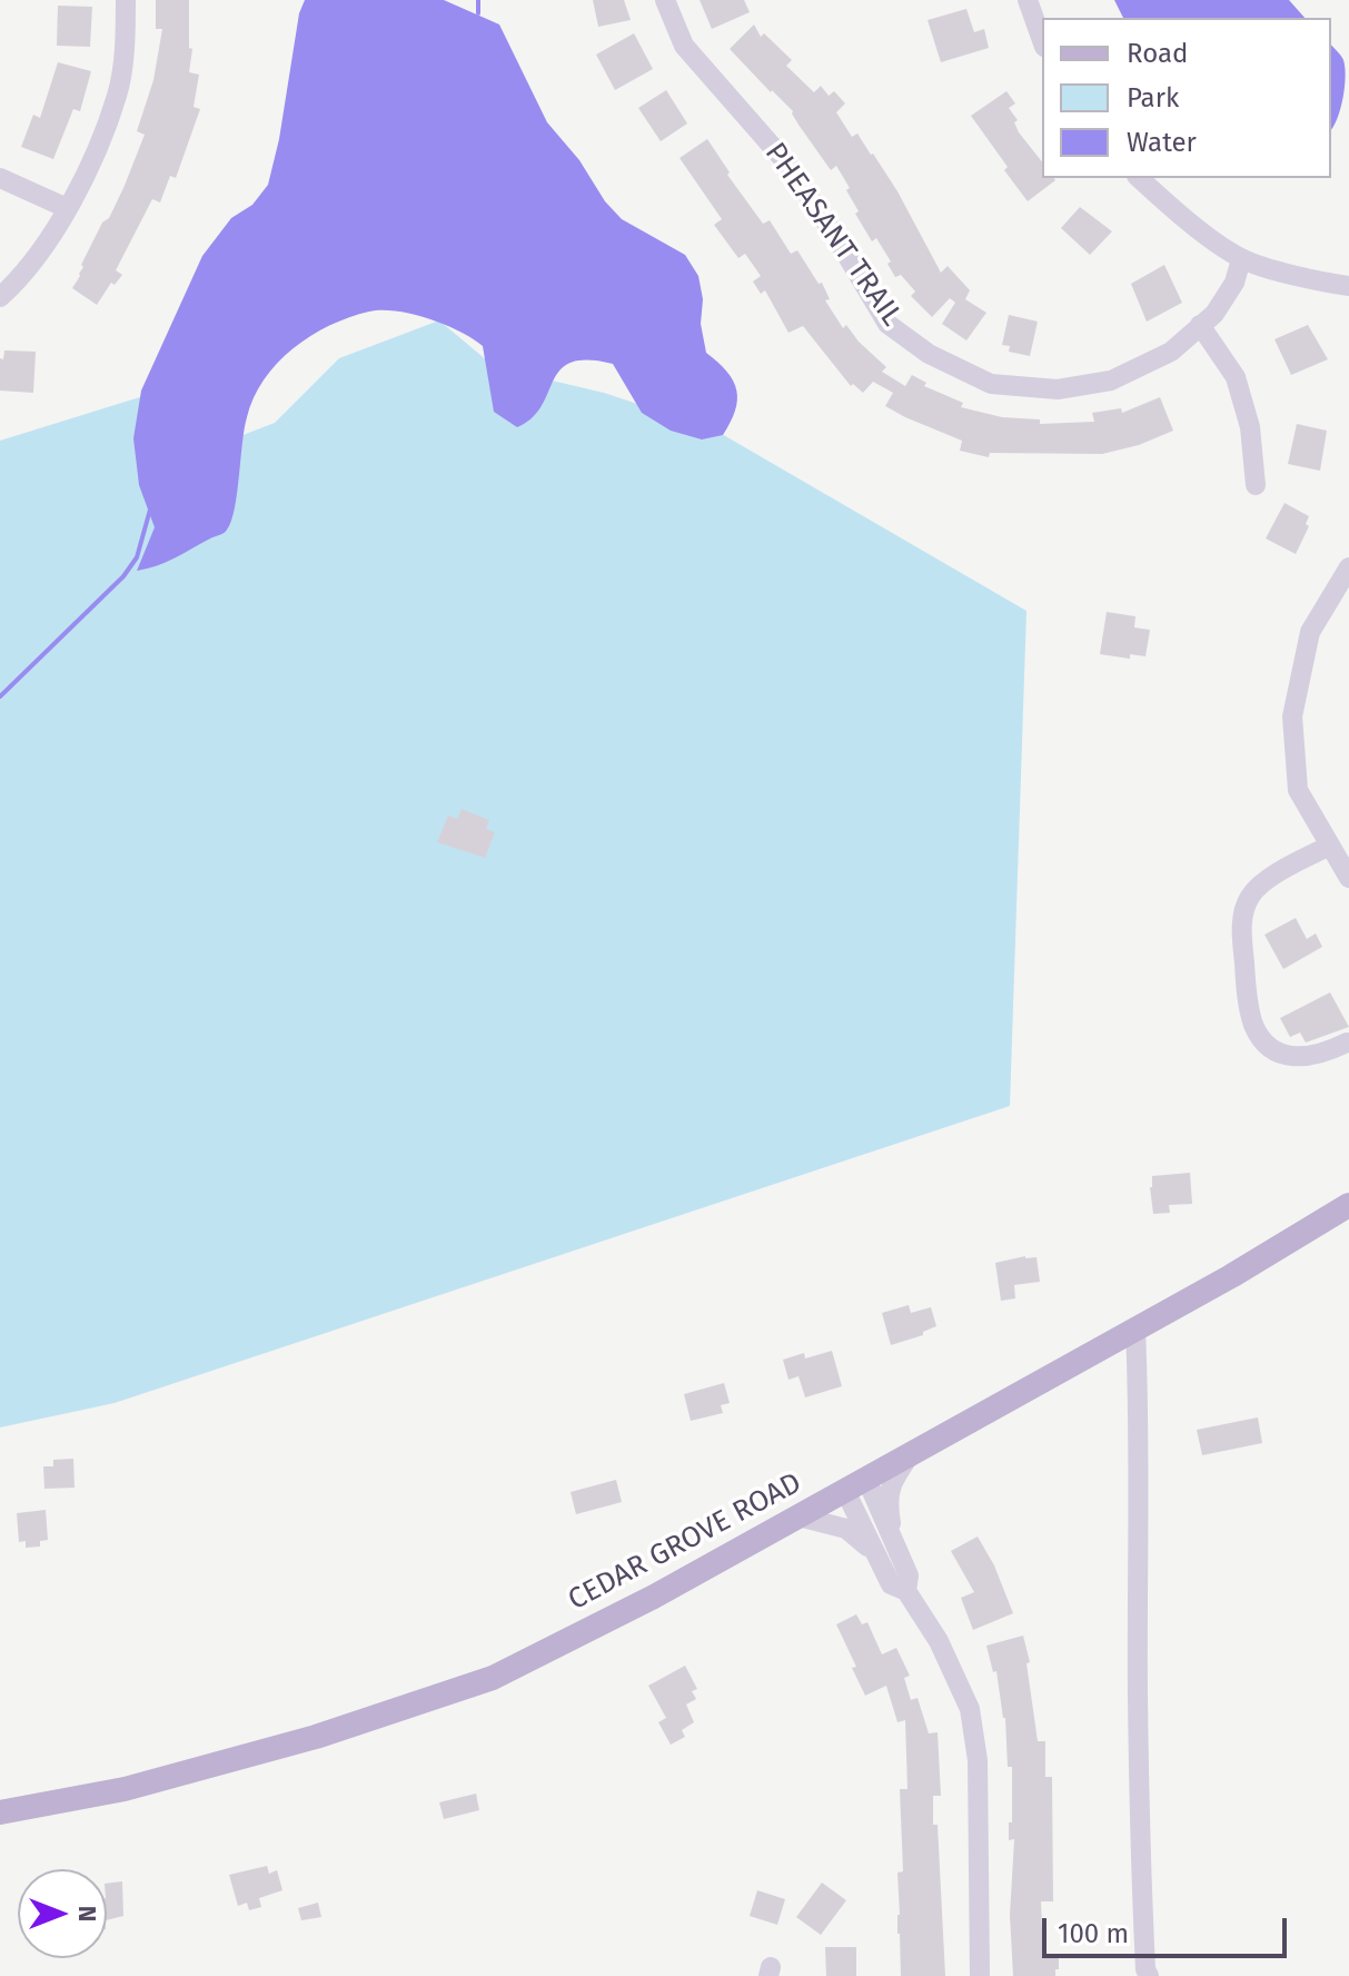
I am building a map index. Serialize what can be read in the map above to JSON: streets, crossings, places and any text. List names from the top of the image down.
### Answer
{
  "streets": {
    "main road": ["CEDAR GROVE ROAD"],
    "street": ["PHEASANT TRAIL"]
  },
  "legend": ["Road", "Park", "Water"],
  "scale_bar": "100 m",
  "north": "right"
}
